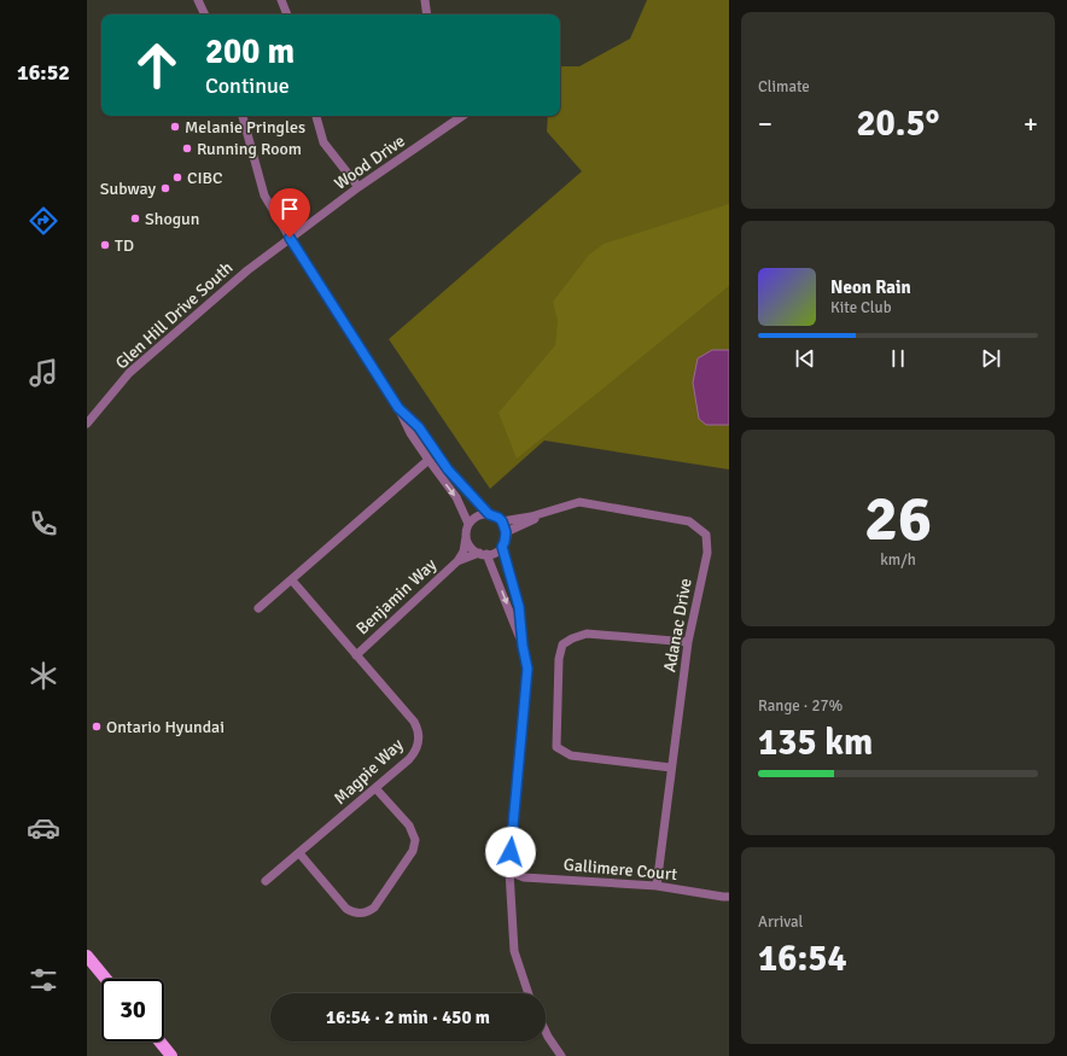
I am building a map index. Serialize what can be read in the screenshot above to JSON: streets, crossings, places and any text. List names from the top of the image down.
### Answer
{
  "streets": {
    "street": [
      "Wood Drive",
      "Glen Hill Drive South",
      "Benjamin Way",
      "Adanac Drive",
      "Magpie Way",
      "Gallimere Court"
    ]
  },
  "crossings": [
    ["Wood Drive", "Glen Hill Drive South"],
    ["Benjamin Way", "Adanac Drive"],
    ["Benjamin Way", "Magpie Way"],
    ["Adanac Drive", "Gallimere Court"]
  ],
  "places": [
    "Melanie Pringles",
    "Running Room",
    "CIBC",
    "Subway",
    "Shogun",
    "TD",
    "Ontario Hyundai"
  ],
  "page": {
    "tabs": "16:52",
    "tile": [
      "Climate",
      ["26", "km/h"],
      ["Range · 27%", "135 km"],
      ["Arrival", "16:54"]
    ],
    "turn": ["200 m", "Continue"],
    "heat": ["−", "20.5°", "+"],
    "song": ["Neon Rain", "Kite Club"],
    "limit": "30",
    "trip": "16:54 · 2 min · 450 m"
  }
}
